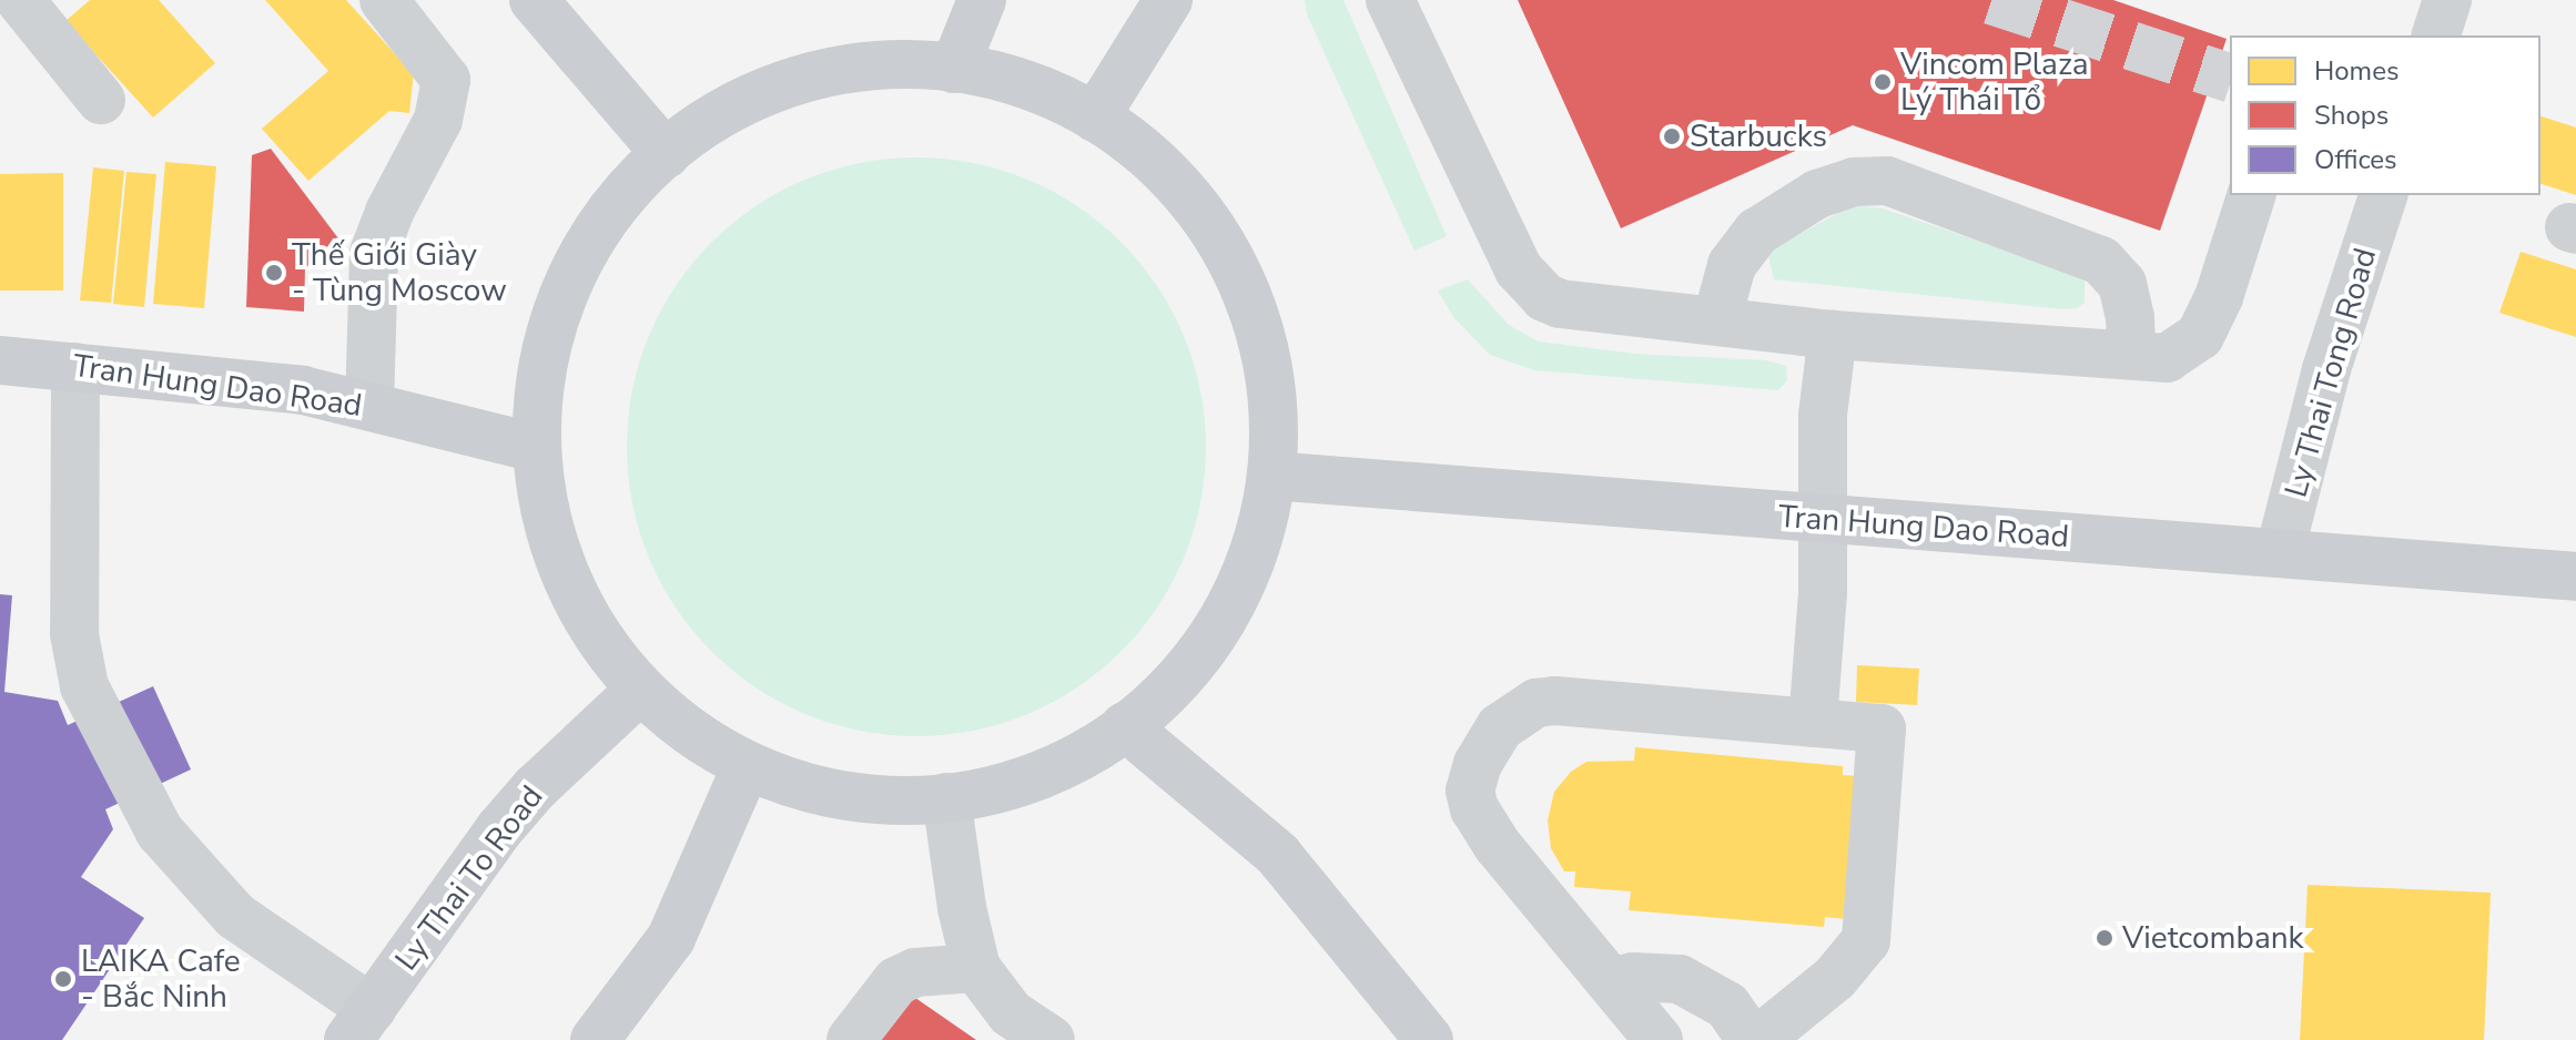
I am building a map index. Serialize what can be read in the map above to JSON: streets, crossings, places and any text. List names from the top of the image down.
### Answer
{
  "streets": {
    "main road": ["Tran Hung Dao Road", "Ly Thai To Road"],
    "street": ["Ly Thai Tong Road"]
  },
  "crossings": [
    ["Ly Thai Tong Road", "Tran Hung Dao Road"]
  ],
  "places": [
    "Vincom Plaza Lý Thái Tổ",
    "Starbucks",
    "Thế Giới Giày - Tùng Moscow",
    "Vietcombank",
    "LAIKA Cafe - Bắc Ninh"
  ],
  "legend": ["Homes", "Shops", "Offices"]
}
